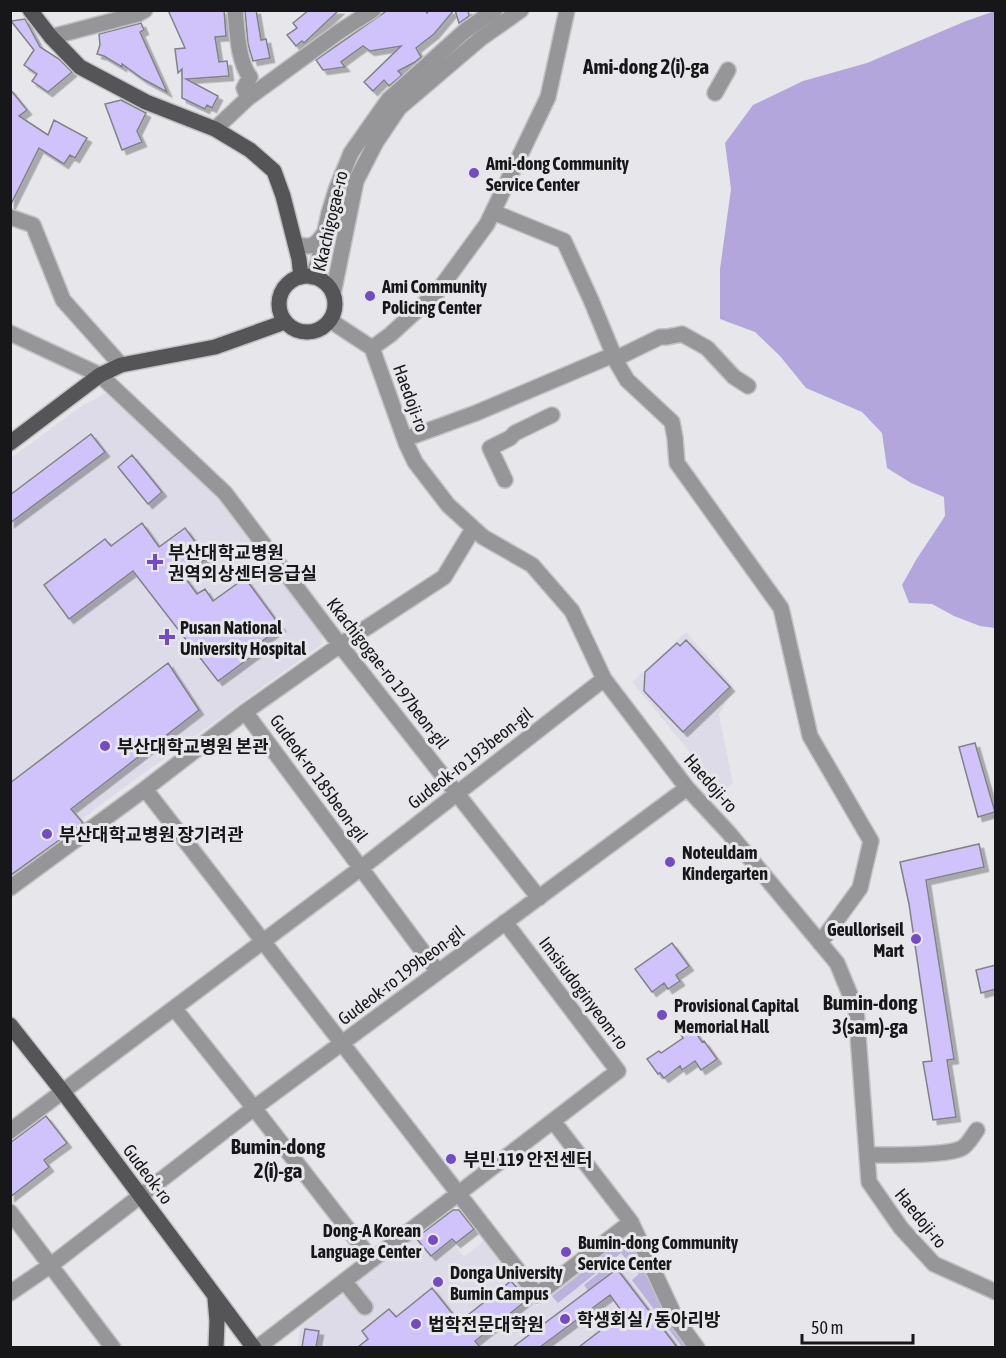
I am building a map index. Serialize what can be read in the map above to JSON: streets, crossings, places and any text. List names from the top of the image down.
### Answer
{
  "streets": {
    "main road": ["Gudeok-ro"],
    "street": [
      "Kkachigogae-ro",
      "Haedoji-ro",
      "Kkachigogae-ro 197beon-gil",
      "Gudeok-ro 193beon-gil",
      "Gudeok-ro 185beon-gil",
      "Gudeok-ro 199beon-gil",
      "Imsisudoginyeom-ro"
    ]
  },
  "crossings": [
    ["Kkachigogae-ro", "Haedoji-ro"],
    ["Haedoji-ro", "Gudeok-ro 193beon-gil"],
    ["Haedoji-ro", "Gudeok-ro 185beon-gil"],
    ["Haedoji-ro", "Gudeok-ro 199beon-gil"],
    ["Kkachigogae-ro 197beon-gil", "Gudeok-ro 193beon-gil"],
    ["Kkachigogae-ro 197beon-gil", "Gudeok-ro 185beon-gil"],
    ["Kkachigogae-ro 197beon-gil", "Gudeok-ro 199beon-gil"],
    ["Gudeok-ro 193beon-gil", "Gudeok-ro 185beon-gil"],
    ["Gudeok-ro 193beon-gil", "Gudeok-ro"],
    ["Gudeok-ro 199beon-gil", "Imsisudoginyeom-ro"],
    ["Gudeok-ro 199beon-gil", "Gudeok-ro"],
    ["Imsisudoginyeom-ro", "Gudeok-ro"]
  ],
  "districts": ["Ami-dong 2(i)-ga", "Bumin-dong 3(sam)-ga", "Bumin-dong 2(i)-ga"],
  "places": {
    "other": [
      "Ami-dong Community Service Center",
      "Ami Community Policing Center",
      "부산대학교병원 본관",
      "부산대학교병원 장기려관",
      "Noteuldam Kindergarten",
      "Geulloriseil Mart",
      "Provisional Capital Memorial Hall",
      "부민 119 안전센터",
      "Dong-A Korean Language Center",
      "Bumin-dong Community Service Center",
      "Donga University Bumin Campus",
      "학생회실 / 동아리방",
      "법학전문대학원"
    ],
    "health": ["부산대학교병원 권역외상센터응급실", "Pusan National University Hospital"]
  },
  "scale_bar": "50 m"
}
